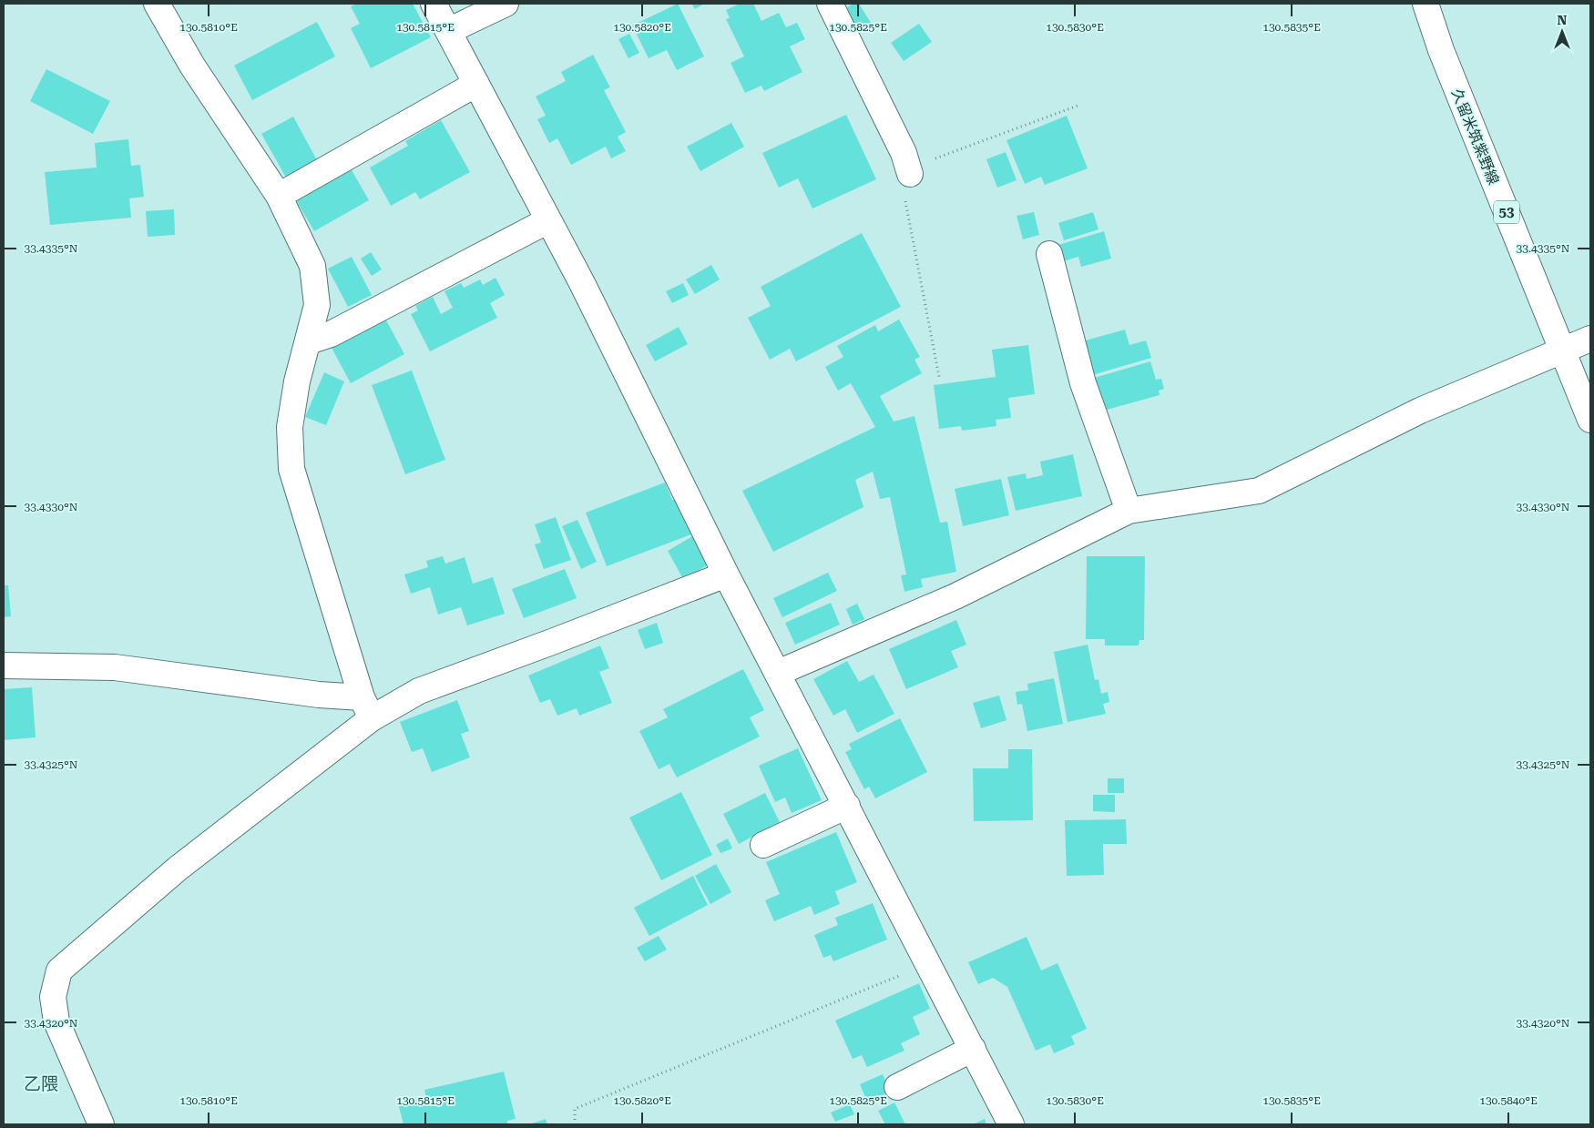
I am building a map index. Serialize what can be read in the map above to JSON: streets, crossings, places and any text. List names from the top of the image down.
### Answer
{
  "streets": {
    "street": ["久留米筑紫野線", "53"]
  },
  "districts": ["乙隈"],
  "north": "top",
  "coordinates": [
    "130.5810°E",
    "130.5815°E",
    "130.5820°E",
    "130.5825°E",
    "130.5830°E",
    "130.5835°E",
    "33.4335°N",
    "33.4330°N",
    "33.4325°N",
    "33.4320°N",
    "130.5840°E"
  ]
}
